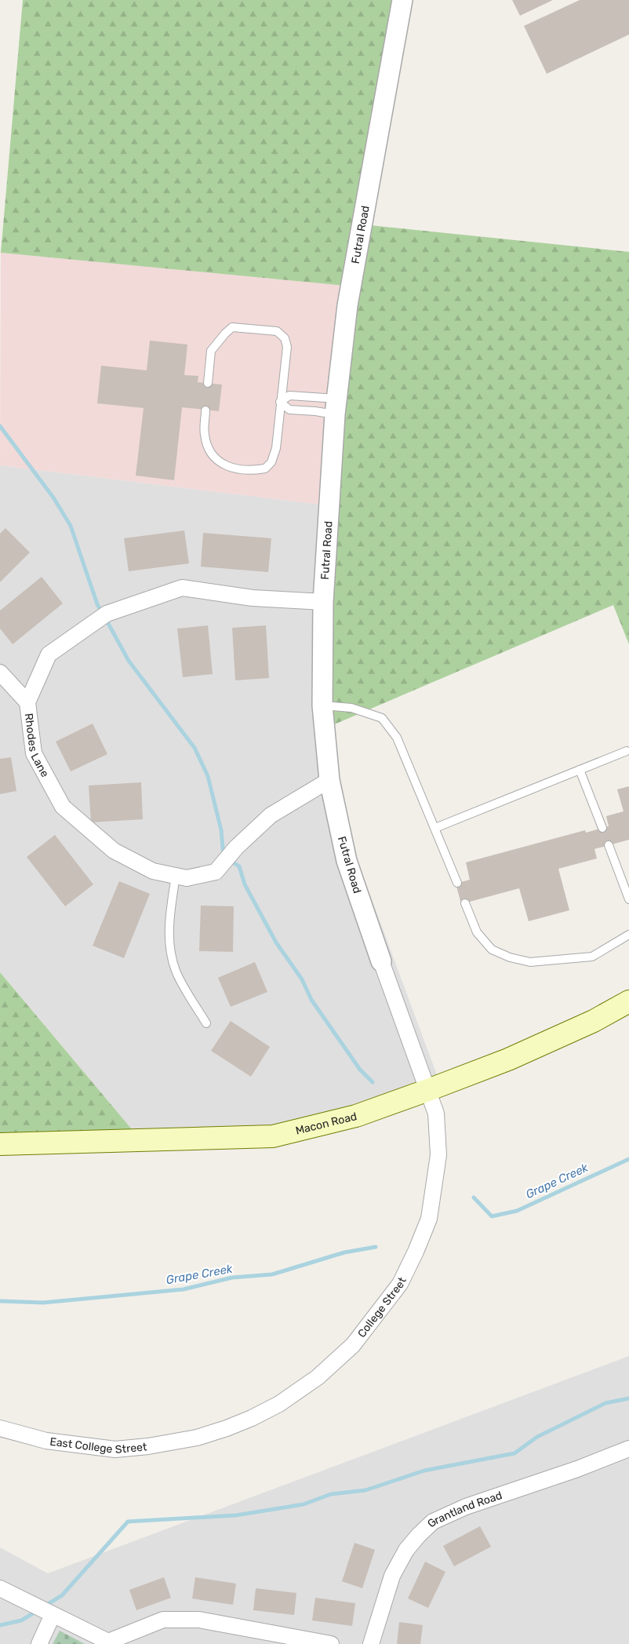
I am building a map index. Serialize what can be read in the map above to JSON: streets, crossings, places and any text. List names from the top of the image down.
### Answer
{
  "streets": {
    "main road": ["Macon Road"],
    "street": [
      "Futral Road",
      "Rhodes Lane",
      "College Street",
      "East College Street",
      "Grantland Road"
    ]
  },
  "crossings": [
    ["Futral Road", "Rhodes Lane"],
    ["Futral Road", "Macon Road"],
    ["Futral Road", "College Street"],
    ["Macon Road", "College Street"],
    ["College Street", "East College Street"]
  ],
  "water": ["Grape Creek"]
}
